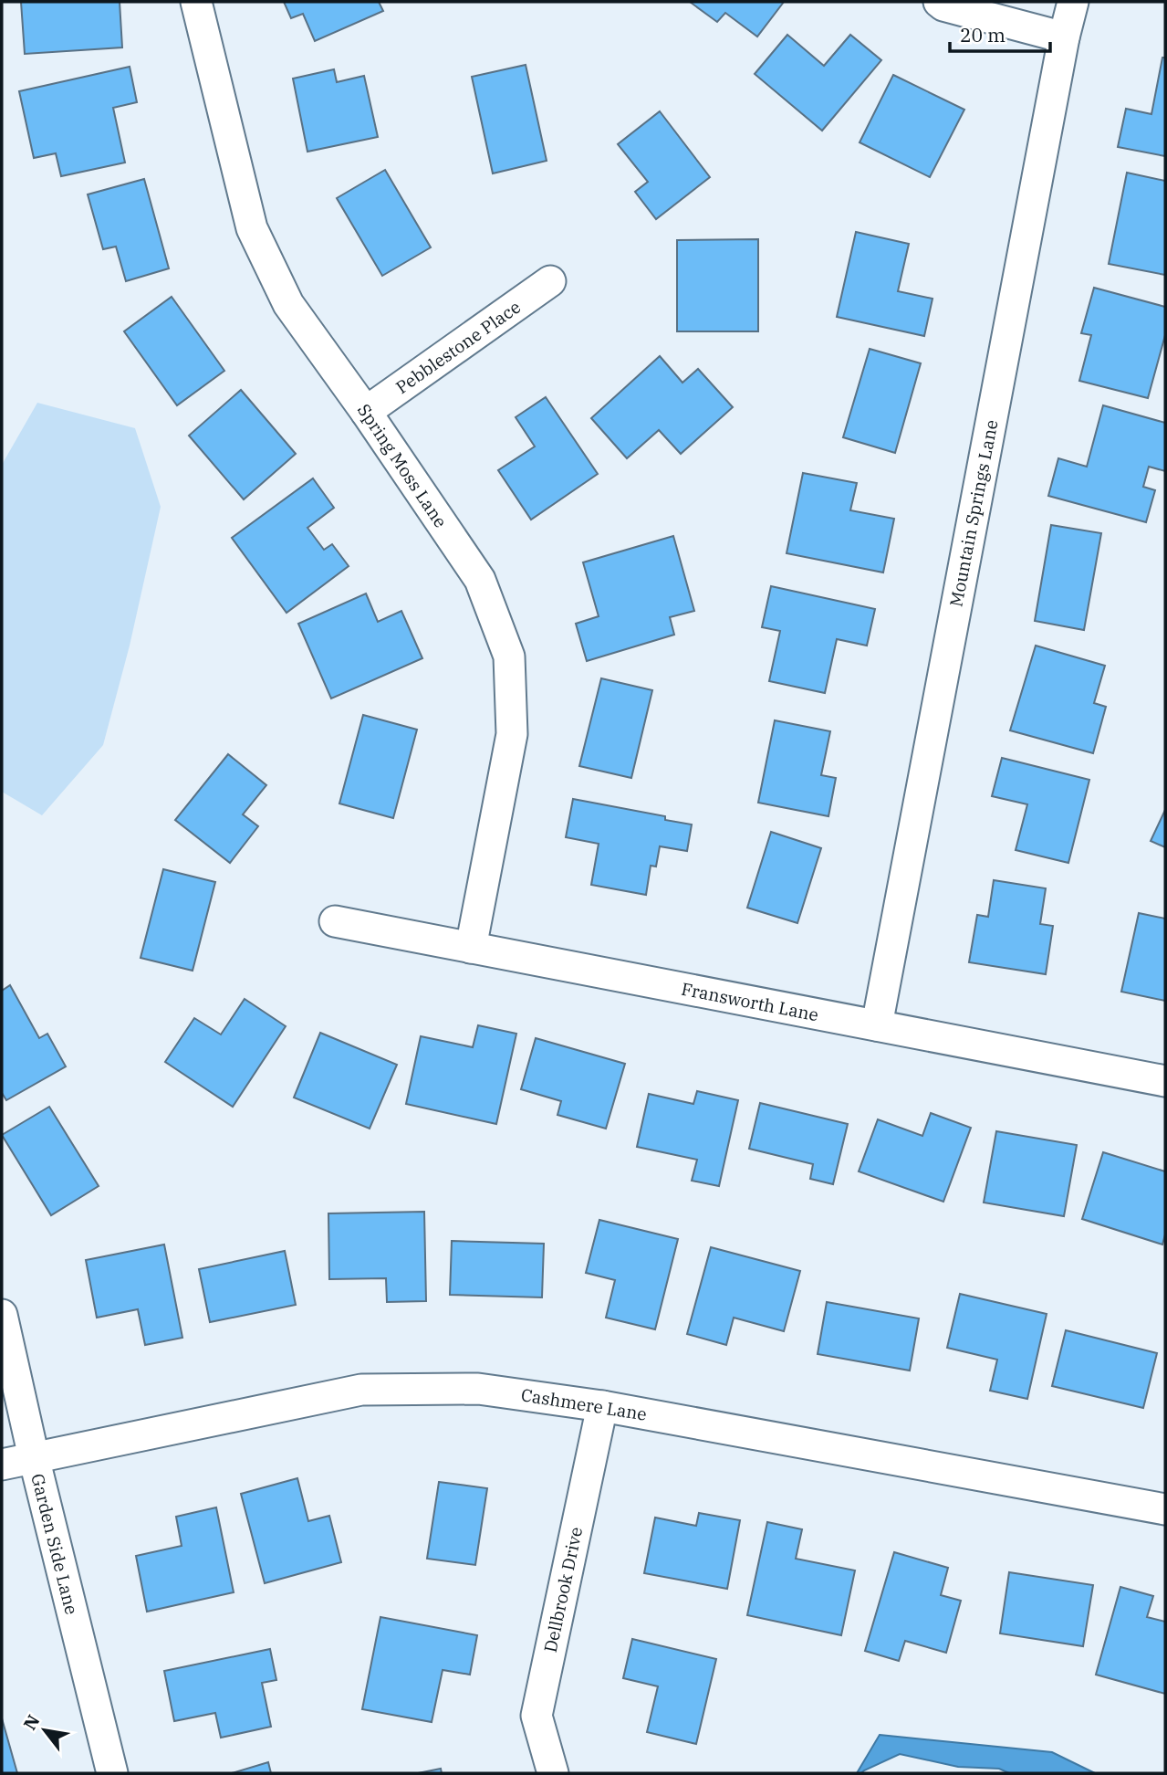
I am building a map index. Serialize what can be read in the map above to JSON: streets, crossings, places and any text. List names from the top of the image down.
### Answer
{
  "streets": {
    "street": [
      "Pebblestone Place",
      "Spring Moss Lane",
      "Mountain Springs Lane",
      "Fransworth Lane",
      "Cashmere Lane",
      "Garden Side Lane",
      "Dellbrook Drive"
    ]
  },
  "crossings": [
    ["Pebblestone Place", "Spring Moss Lane"],
    ["Spring Moss Lane", "Fransworth Lane"],
    ["Mountain Springs Lane", "Fransworth Lane"],
    ["Cashmere Lane", "Garden Side Lane"],
    ["Cashmere Lane", "Dellbrook Drive"]
  ],
  "scale_bar": "20 m",
  "north": "top left"
}
